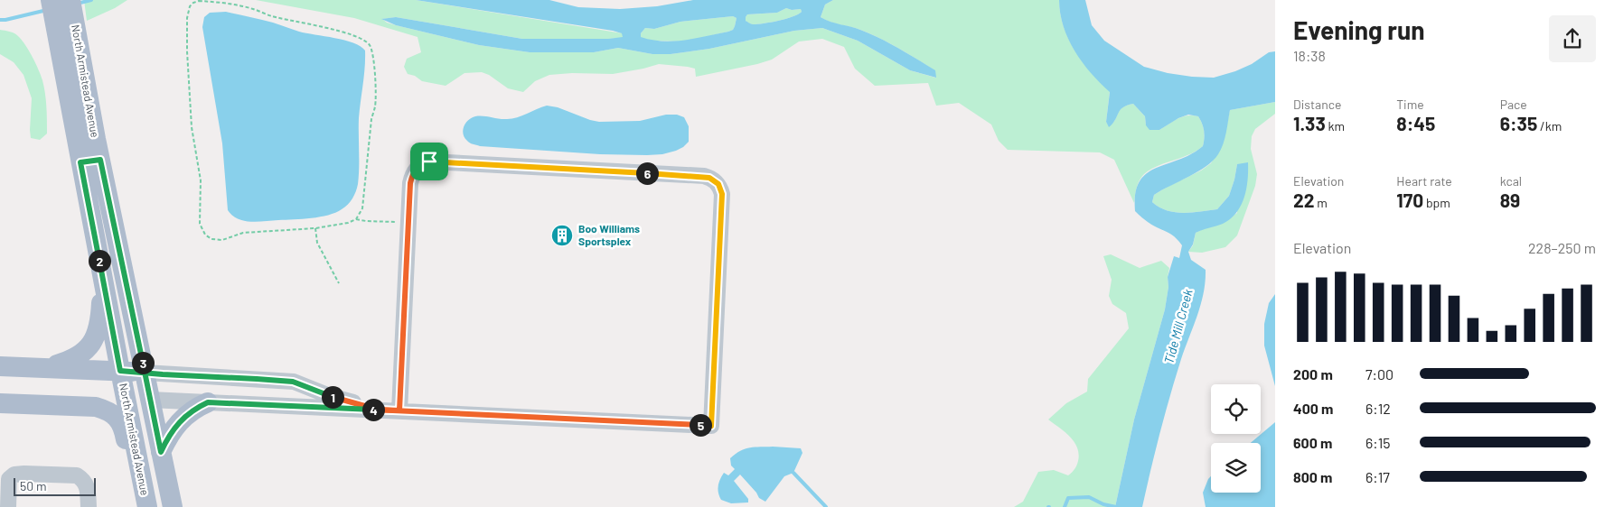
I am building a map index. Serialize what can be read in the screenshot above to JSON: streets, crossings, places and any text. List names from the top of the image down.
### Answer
{
  "streets": {
    "main road": ["North Armistead Avenue"]
  },
  "water": ["Tide Mill Creek"],
  "places": {
    "building": ["Boo Williams Sportsplex"]
  },
  "scale_bar": "50 m",
  "page": {
    "heading": ["Evening run", "18:38"],
    "stats": [
      ["Distance", "1.33 km"],
      ["Time", "8:45"],
      ["Pace", "6:35 /km"],
      ["Elevation", "22 m"],
      ["Heart rate", "170 bpm"],
      ["kcal", "89"]
    ],
    "pins": [
      "6",
      "2",
      "3",
      "1",
      "4",
      "5"
    ],
    "chart": ["Elevation", "228–250 m"],
    "list": [
      {
        "name": "200 m",
        "note": "7:00"
      },
      {
        "name": "400 m",
        "note": "6:12"
      },
      {
        "name": "600 m",
        "note": "6:15"
      },
      {
        "name": "800 m",
        "note": "6:17"
      }
    ],
    "scale": "50 m"
  }
}
